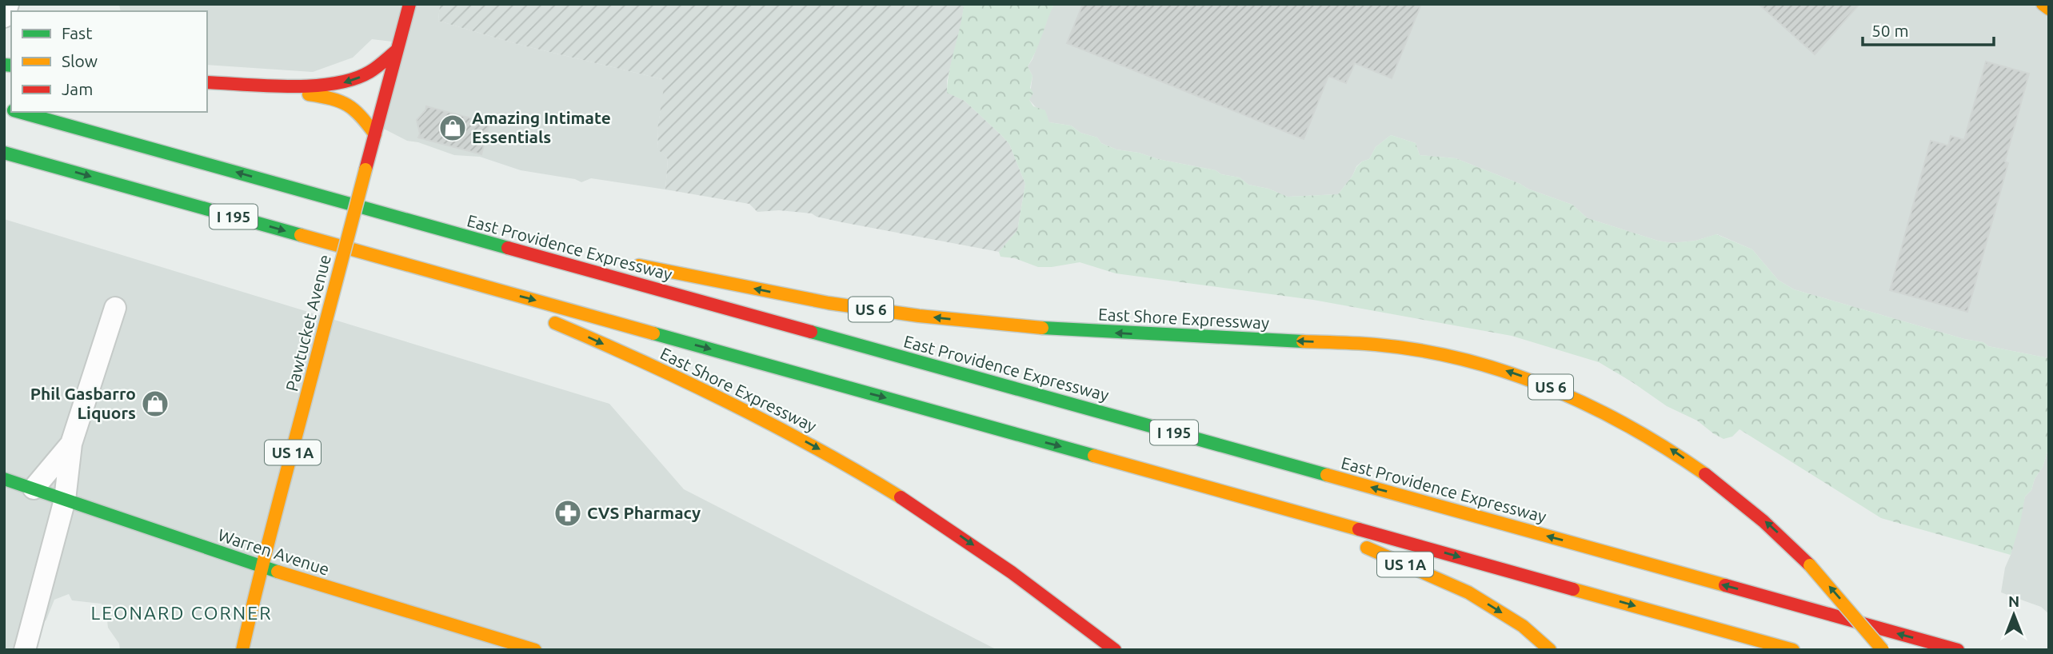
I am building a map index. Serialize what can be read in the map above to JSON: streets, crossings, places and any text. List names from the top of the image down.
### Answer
{
  "streets": {
    "main road": [
      "I 195",
      "East Providence Expressway",
      "US 6",
      "East Shore Expressway",
      "Pawtucket Avenue",
      "US 1A",
      "Warren Avenue"
    ]
  },
  "crossings": [
    ["I 195", "East Shore Expressway"],
    ["I 195", "US 1A"],
    ["Pawtucket Avenue", "Warren Avenue"]
  ],
  "districts": ["LEONARD CORNER"],
  "places": {
    "shop": ["Amazing Intimate Essentials", "Phil Gasbarro Liquors"],
    "pharmacy": ["CVS Pharmacy"]
  },
  "legend": ["Fast", "Slow", "Jam"],
  "scale_bar": "50 m",
  "north": "top"
}
